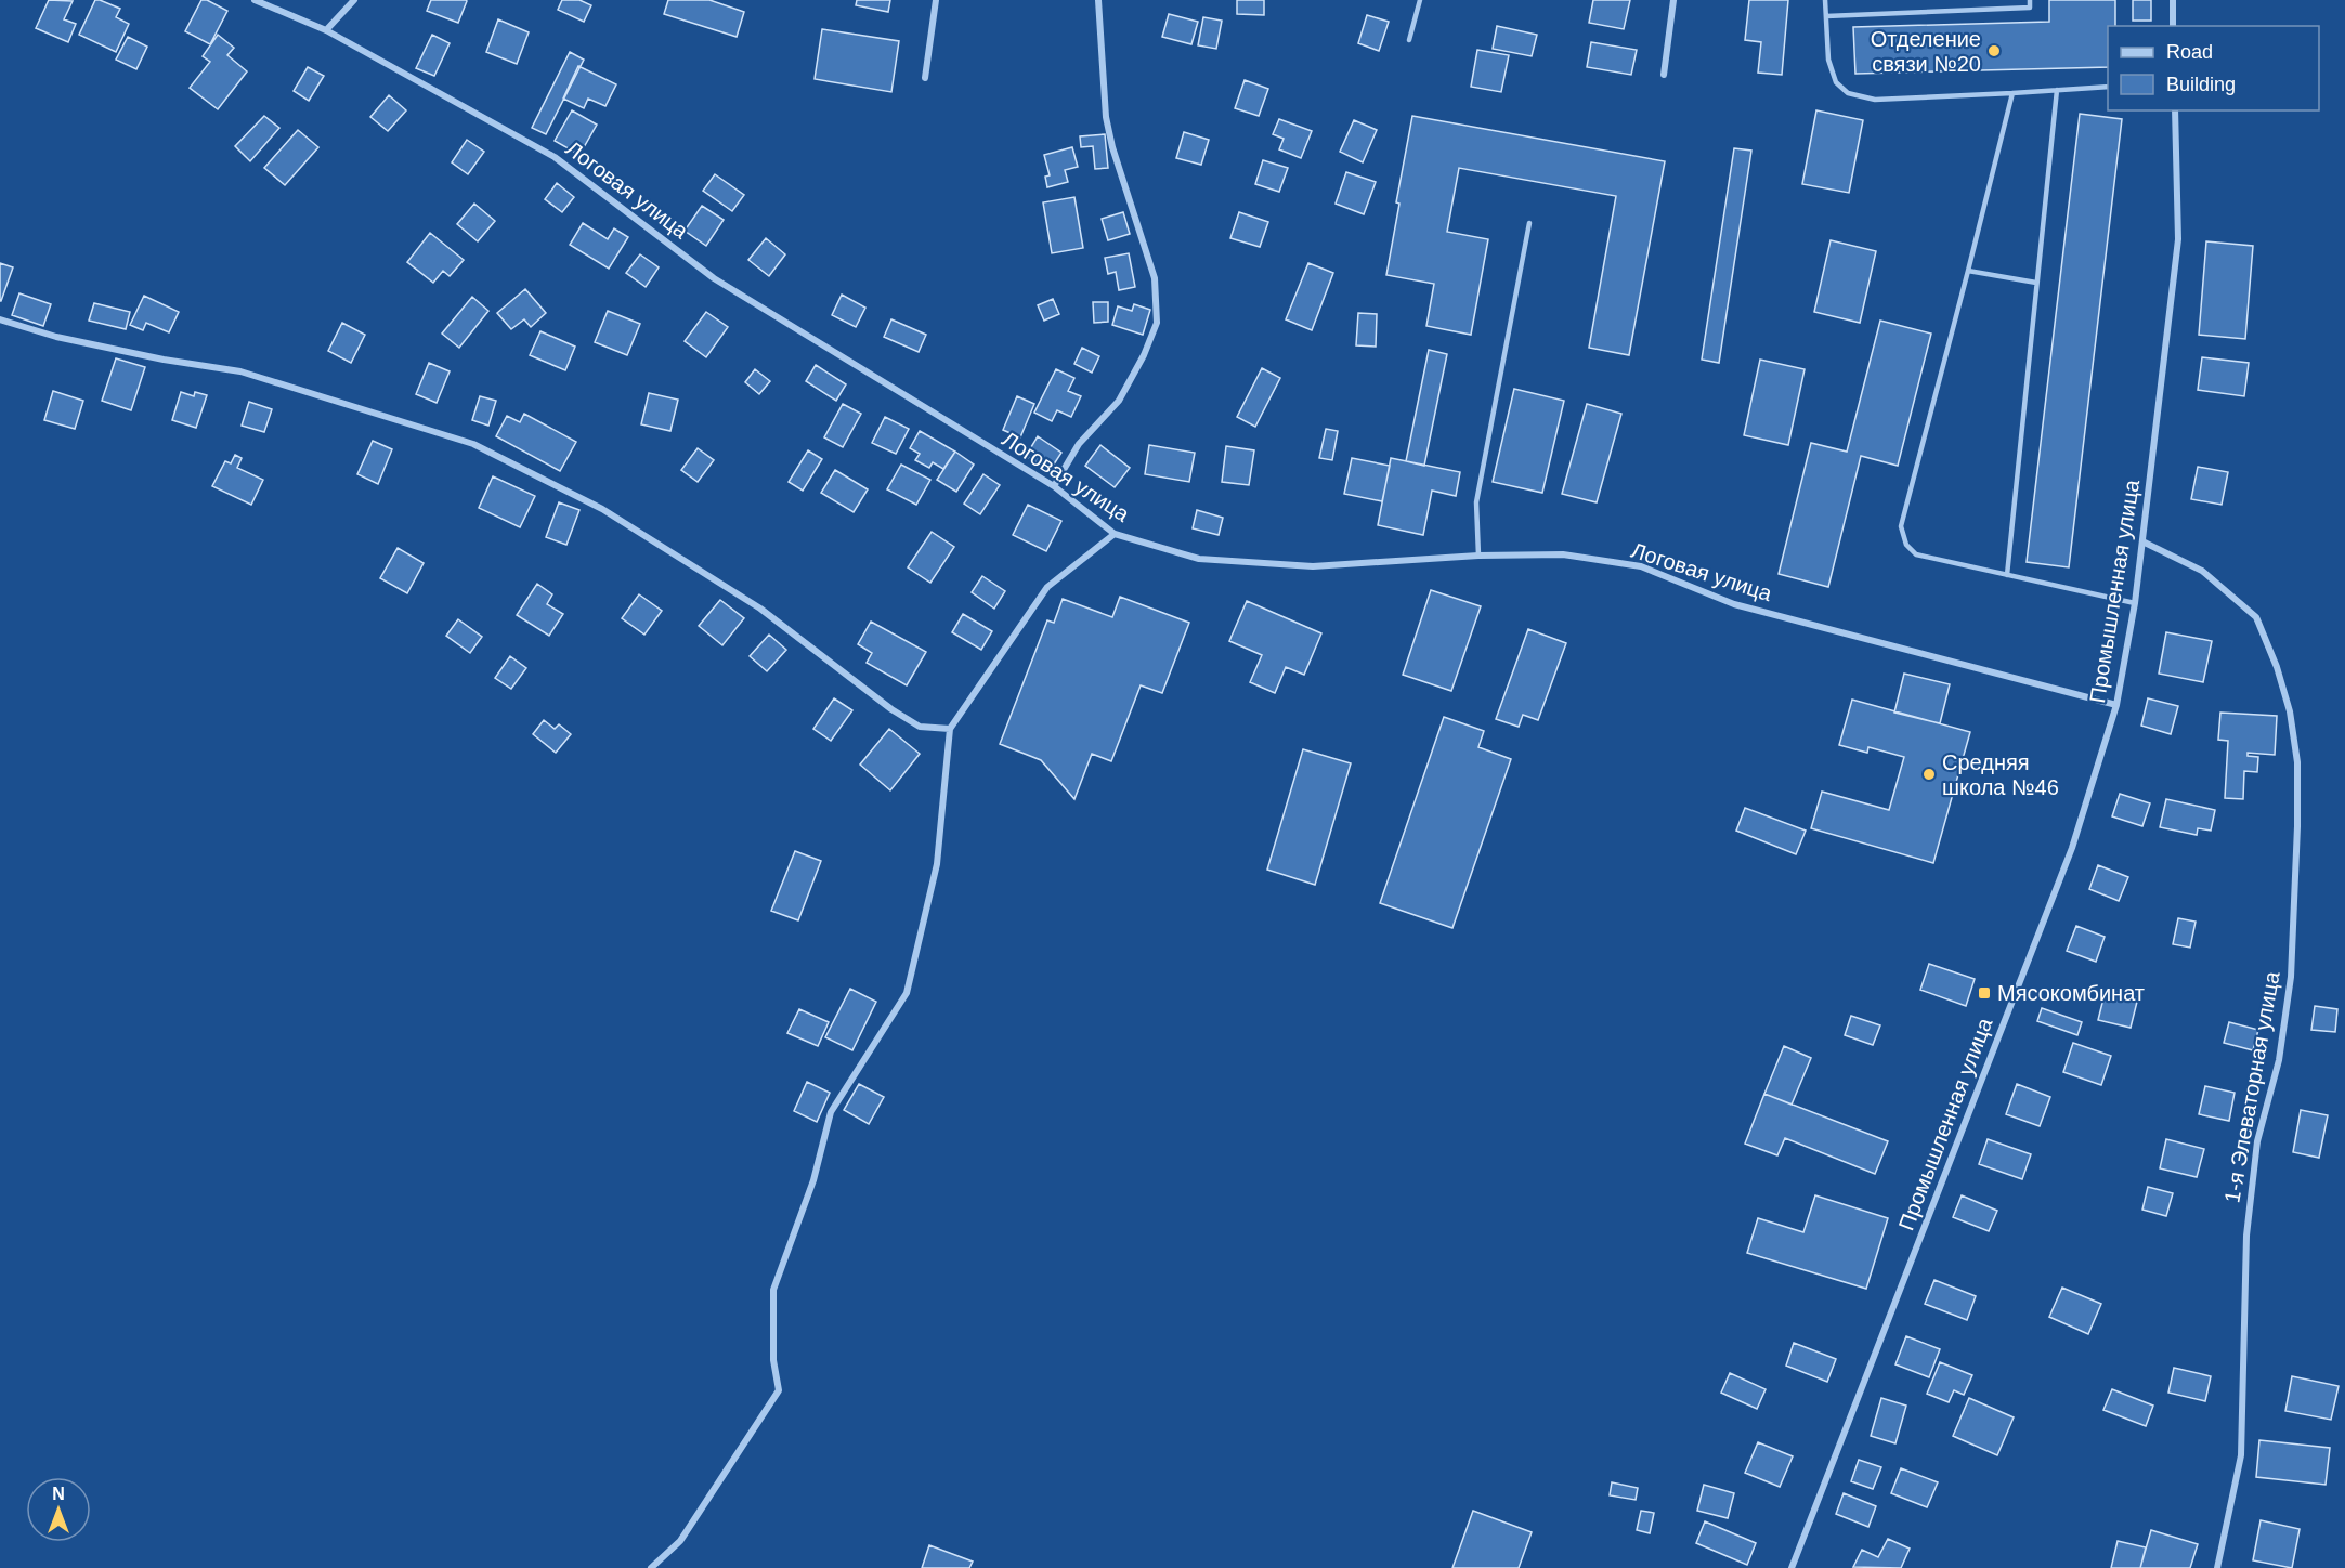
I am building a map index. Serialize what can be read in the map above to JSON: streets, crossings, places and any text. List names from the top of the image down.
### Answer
{
  "streets": {
    "street": ["Логовая улица", "Промышленная улица", "1-я Элеваторная улица"]
  },
  "crossings": [
    ["Логовая улица", "Промышленная улица"],
    ["Промышленная улица", "1-я Элеваторная улица"]
  ],
  "places": {
    "other": ["Отделение связи №20", "Средняя школа №46"],
    "transit": ["Мясокомбинат"]
  },
  "legend": ["Road", "Building"],
  "north": "top"
}
